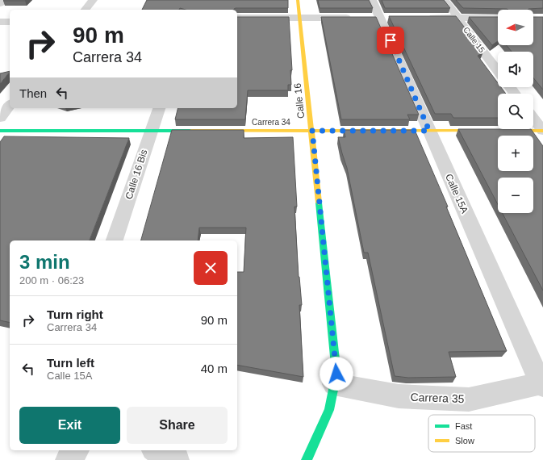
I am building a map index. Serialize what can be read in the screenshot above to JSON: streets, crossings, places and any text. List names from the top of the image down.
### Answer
{
  "streets": {
    "street": [
      "Calle 15",
      "Calle 16",
      "Carrera 34",
      "Calle 16 Bis",
      "Calle 15A",
      "Carrera 35"
    ]
  },
  "crossings": [
    ["Calle 16", "Carrera 34"],
    ["Calle 16", "Carrera 35"],
    ["Carrera 34", "Calle 16 Bis"],
    ["Carrera 34", "Calle 15A"],
    ["Calle 15A", "Carrera 35"]
  ],
  "legend": ["Fast", "Slow"],
  "north": "left",
  "page": {
    "map_buttons": ["+", "−"],
    "turn": ["90 m", "Carrera 34"],
    "then": "Then",
    "heading": ["3 min", "200 m · 06:23"],
    "list": [
      {
        "name": "Turn right",
        "note": "Carrera 34",
        "value": "90 m"
      },
      {
        "name": "Turn left",
        "note": "Calle 15A",
        "value": "40 m"
      }
    ],
    "buttons": ["Exit", "Share"]
  }
}
